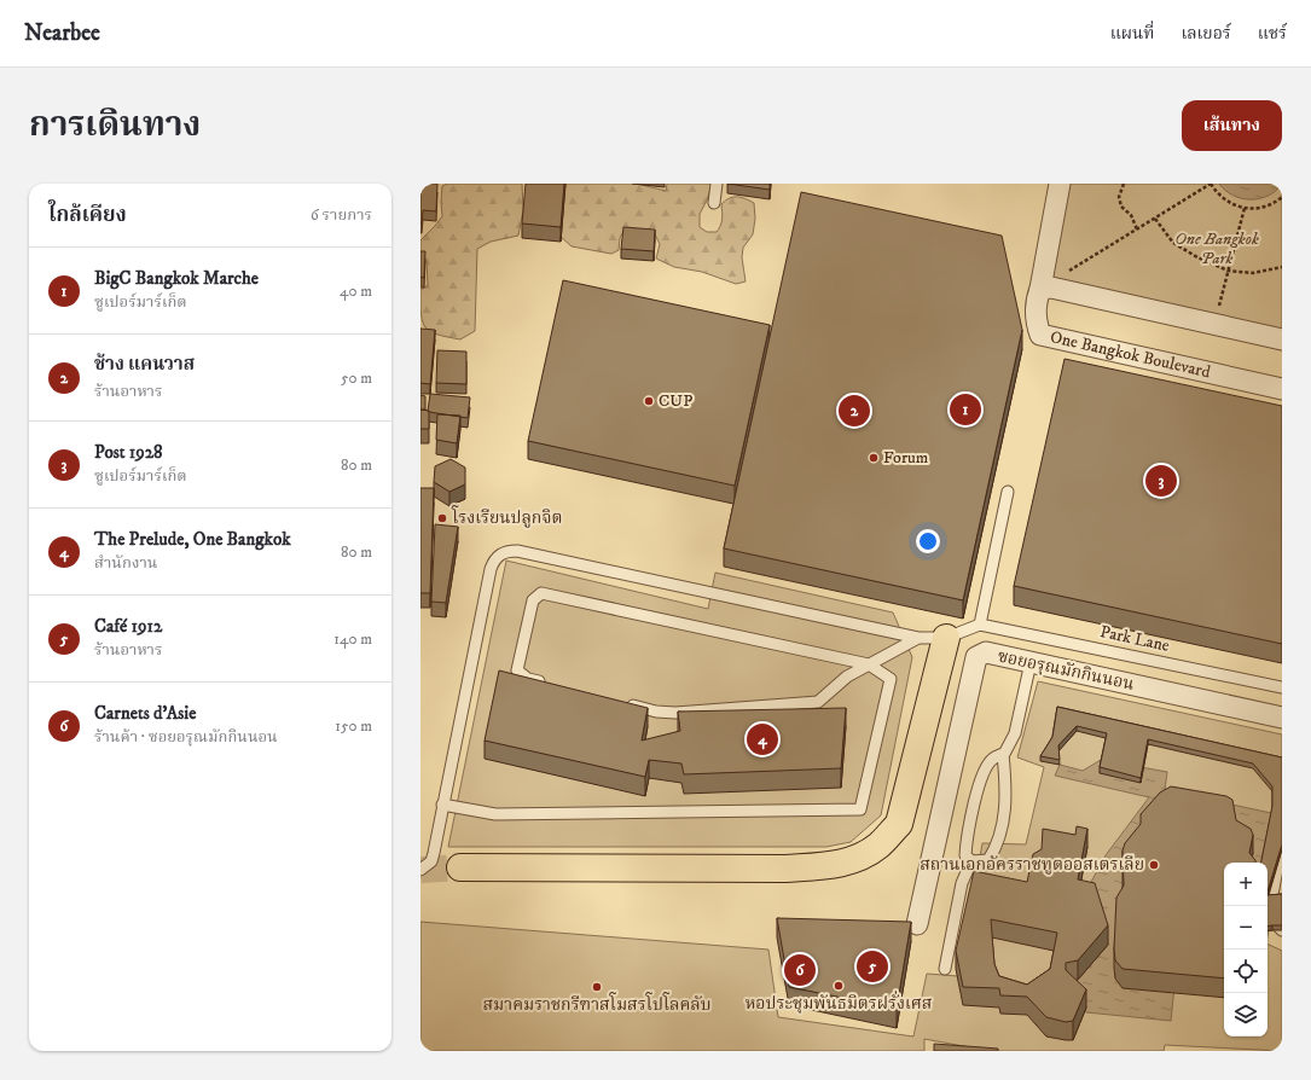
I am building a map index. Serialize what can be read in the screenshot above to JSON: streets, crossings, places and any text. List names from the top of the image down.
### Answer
{
  "streets": {
    "street": ["One Bangkok Boulevard", "ซอยอรุณมักกินนอน"],
    "lane": ["Park Lane"]
  },
  "parks": ["One Bangkok Park"],
  "places": [
    "CUP",
    "Forum",
    "โรงเรียนปลูกจิต",
    "สถานเอกอัครราชทูตออสเตรเลีย",
    "หอประชุมพันธมิตรฝรั่งเศส",
    "สมาคมราชกรีฑาสโมสรโปโลคลับ"
  ],
  "page": {
    "header": "Nearbee",
    "nav": ["แผนที่", "เลเยอร์", "แชร์"],
    "title": "การเดินทาง",
    "buttons": "เส้นทาง",
    "heading": ["ใกล้เคียง", "6 รายการ"],
    "list": [
      {
        "mark": "1",
        "name": "BigC Bangkok Marche",
        "note": "ซูเปอร์มาร์เก็ต",
        "value": "40 m"
      },
      {
        "mark": "2",
        "name": "ช้าง แคนวาส",
        "note": "ร้านอาหาร",
        "value": "50 m"
      },
      {
        "mark": "3",
        "name": "Post 1928",
        "note": "ซูเปอร์มาร์เก็ต",
        "value": "80 m"
      },
      {
        "mark": "4",
        "name": "The Prelude, One Bangkok",
        "note": "สำนักงาน",
        "value": "80 m"
      },
      {
        "mark": "5",
        "name": "Café 1912",
        "note": "ร้านอาหาร",
        "value": "140 m"
      },
      {
        "mark": "6",
        "name": "Carnets d'Asie",
        "note": "ร้านค้า · ซอยอรุณมักกินนอน",
        "value": "150 m"
      }
    ],
    "pins": [
      "1",
      "2",
      "3",
      "4",
      "5",
      "6"
    ],
    "map_buttons": ["+", "−"]
  }
}
